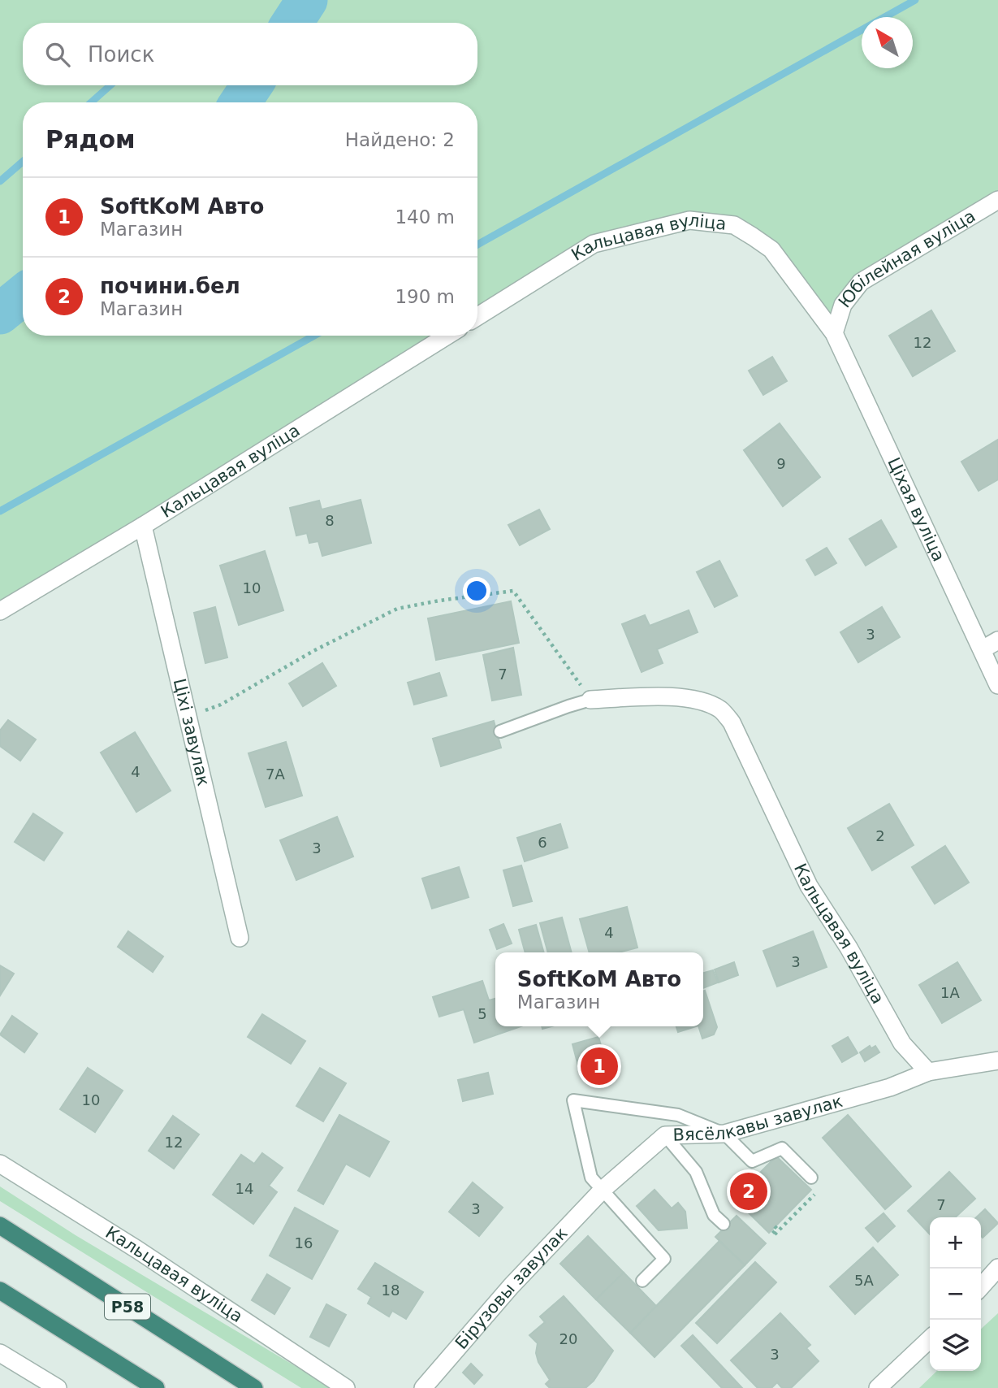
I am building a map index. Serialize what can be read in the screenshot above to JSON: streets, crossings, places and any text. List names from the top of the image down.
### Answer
{
  "streets": {
    "highway": ["Р58"],
    "street": [
      "Кальцавая вуліца",
      "Юбілейная вуліца",
      "Ціхая вуліца",
      "Ціхі завулак",
      "Вясёлкавы завулак",
      "Бірузовы завулак"
    ]
  },
  "crossings": [
    ["Кальцавая вуліца", "Юбілейная вуліца"],
    ["Кальцавая вуліца", "Ціхая вуліца"],
    ["Кальцавая вуліца", "Ціхі завулак"],
    ["Кальцавая вуліца", "Вясёлкавы завулак"],
    ["Юбілейная вуліца", "Ціхая вуліца"],
    ["Вясёлкавы завулак", "Бірузовы завулак"]
  ],
  "house_numbers": [
    "12",
    "9",
    "8",
    "10",
    "3",
    "7",
    "4",
    "7A",
    "2",
    "6",
    "3",
    "4",
    "3",
    "1А",
    "5",
    "10",
    "12",
    "14",
    "7",
    "3",
    "16",
    "5А",
    "18",
    "20",
    "3"
  ],
  "north": "top left",
  "page": {
    "search": "Поиск",
    "heading": ["Рядом", "Найдено: 2"],
    "list": [
      {
        "mark": "1",
        "name": "SoftKoM Авто",
        "note": "Магазин",
        "value": "140 m"
      },
      {
        "mark": "2",
        "name": "почини.бел",
        "note": "Магазин",
        "value": "190 m"
      }
    ],
    "popup": ["SoftKoM Авто", "Магазин"],
    "pins": ["1", "2"],
    "map_buttons": ["+", "−"]
  }
}
